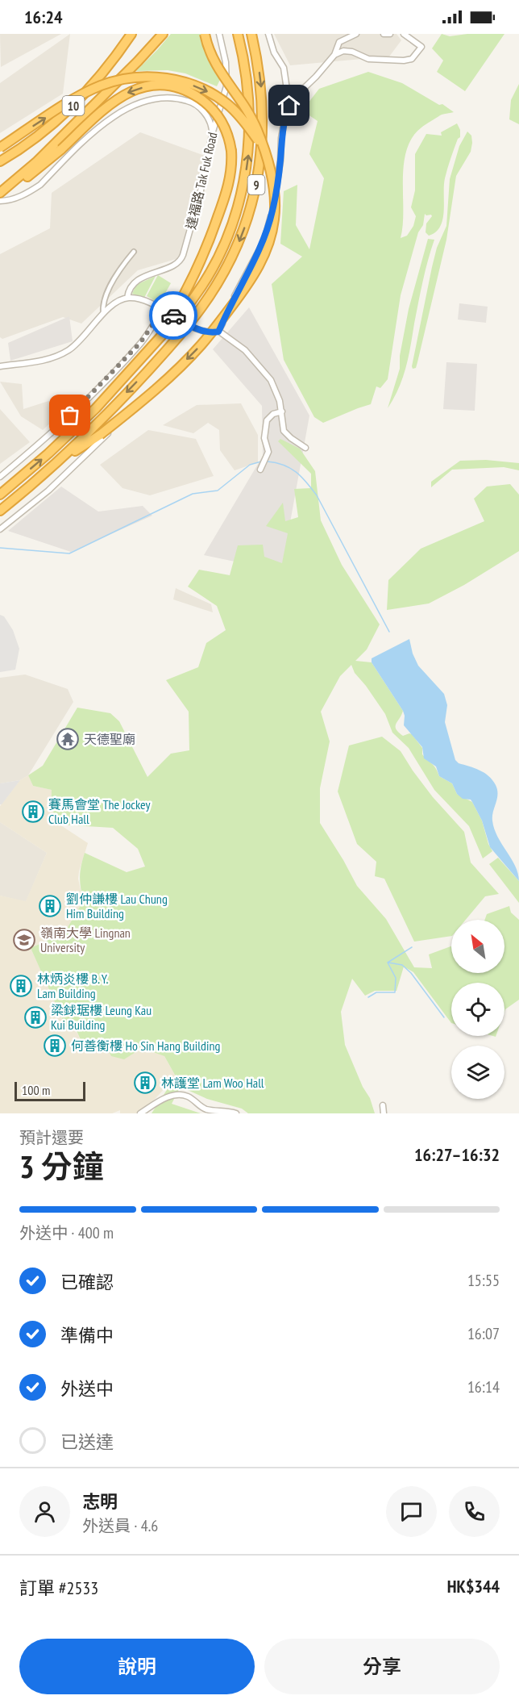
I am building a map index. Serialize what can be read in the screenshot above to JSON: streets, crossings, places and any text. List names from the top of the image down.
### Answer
{
  "streets": {
    "highway": ["10", "9"],
    "street": ["達福路 Tak Fuk Road"]
  },
  "places": {
    "temple": ["天德聖廟"],
    "building": [
      "賽馬會堂 The Jockey Club Hall",
      "劉仲謙樓 Lau Chung Him Building",
      "林炳炎樓 B. Y. Lam Building",
      "梁銶琚樓 Leung Kau Kui Building",
      "何善衡樓 Ho Sin Hang Building",
      "林護堂 Lam Woo Hall"
    ],
    "school or university": ["嶺南大學 Lingnan University"]
  },
  "scale_bar": "100 m",
  "north": "top left",
  "page": {
    "status": "16:24",
    "scale": "100 m",
    "heading": ["3 分鐘", "預計還要", "16:27–16:32"],
    "panel": [
      "志明",
      "外送員 · 4.6",
      "訂單 #2533",
      "HK$344"
    ],
    "bar": "外送中 · 400 m",
    "list": [
      ["已確認", "15:55"],
      ["準備中", "16:07"],
      ["外送中", "16:14"],
      "已送達"
    ],
    "buttons": ["說明", "分享"]
  }
}
